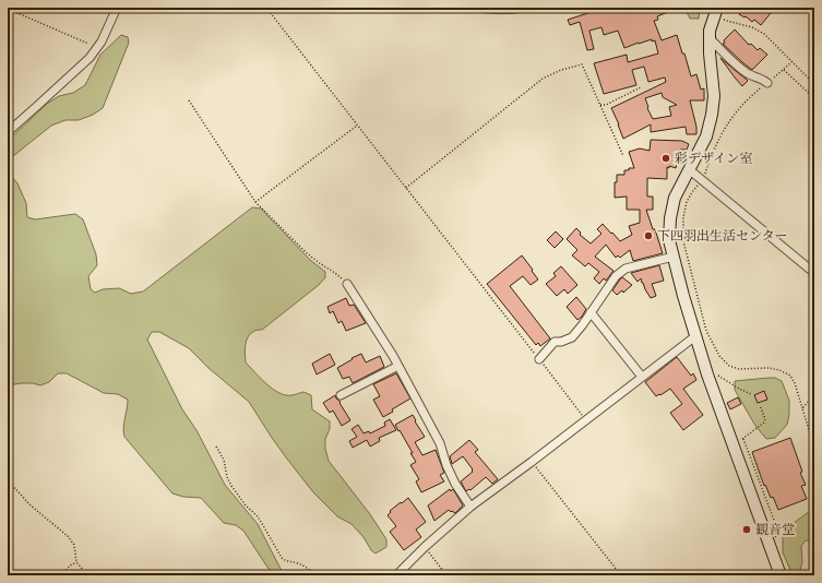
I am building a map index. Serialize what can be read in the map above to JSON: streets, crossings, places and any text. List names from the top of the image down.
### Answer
{
  "places": ["彩デザイン室", "下四羽出生活センター", "観音堂"]
}
